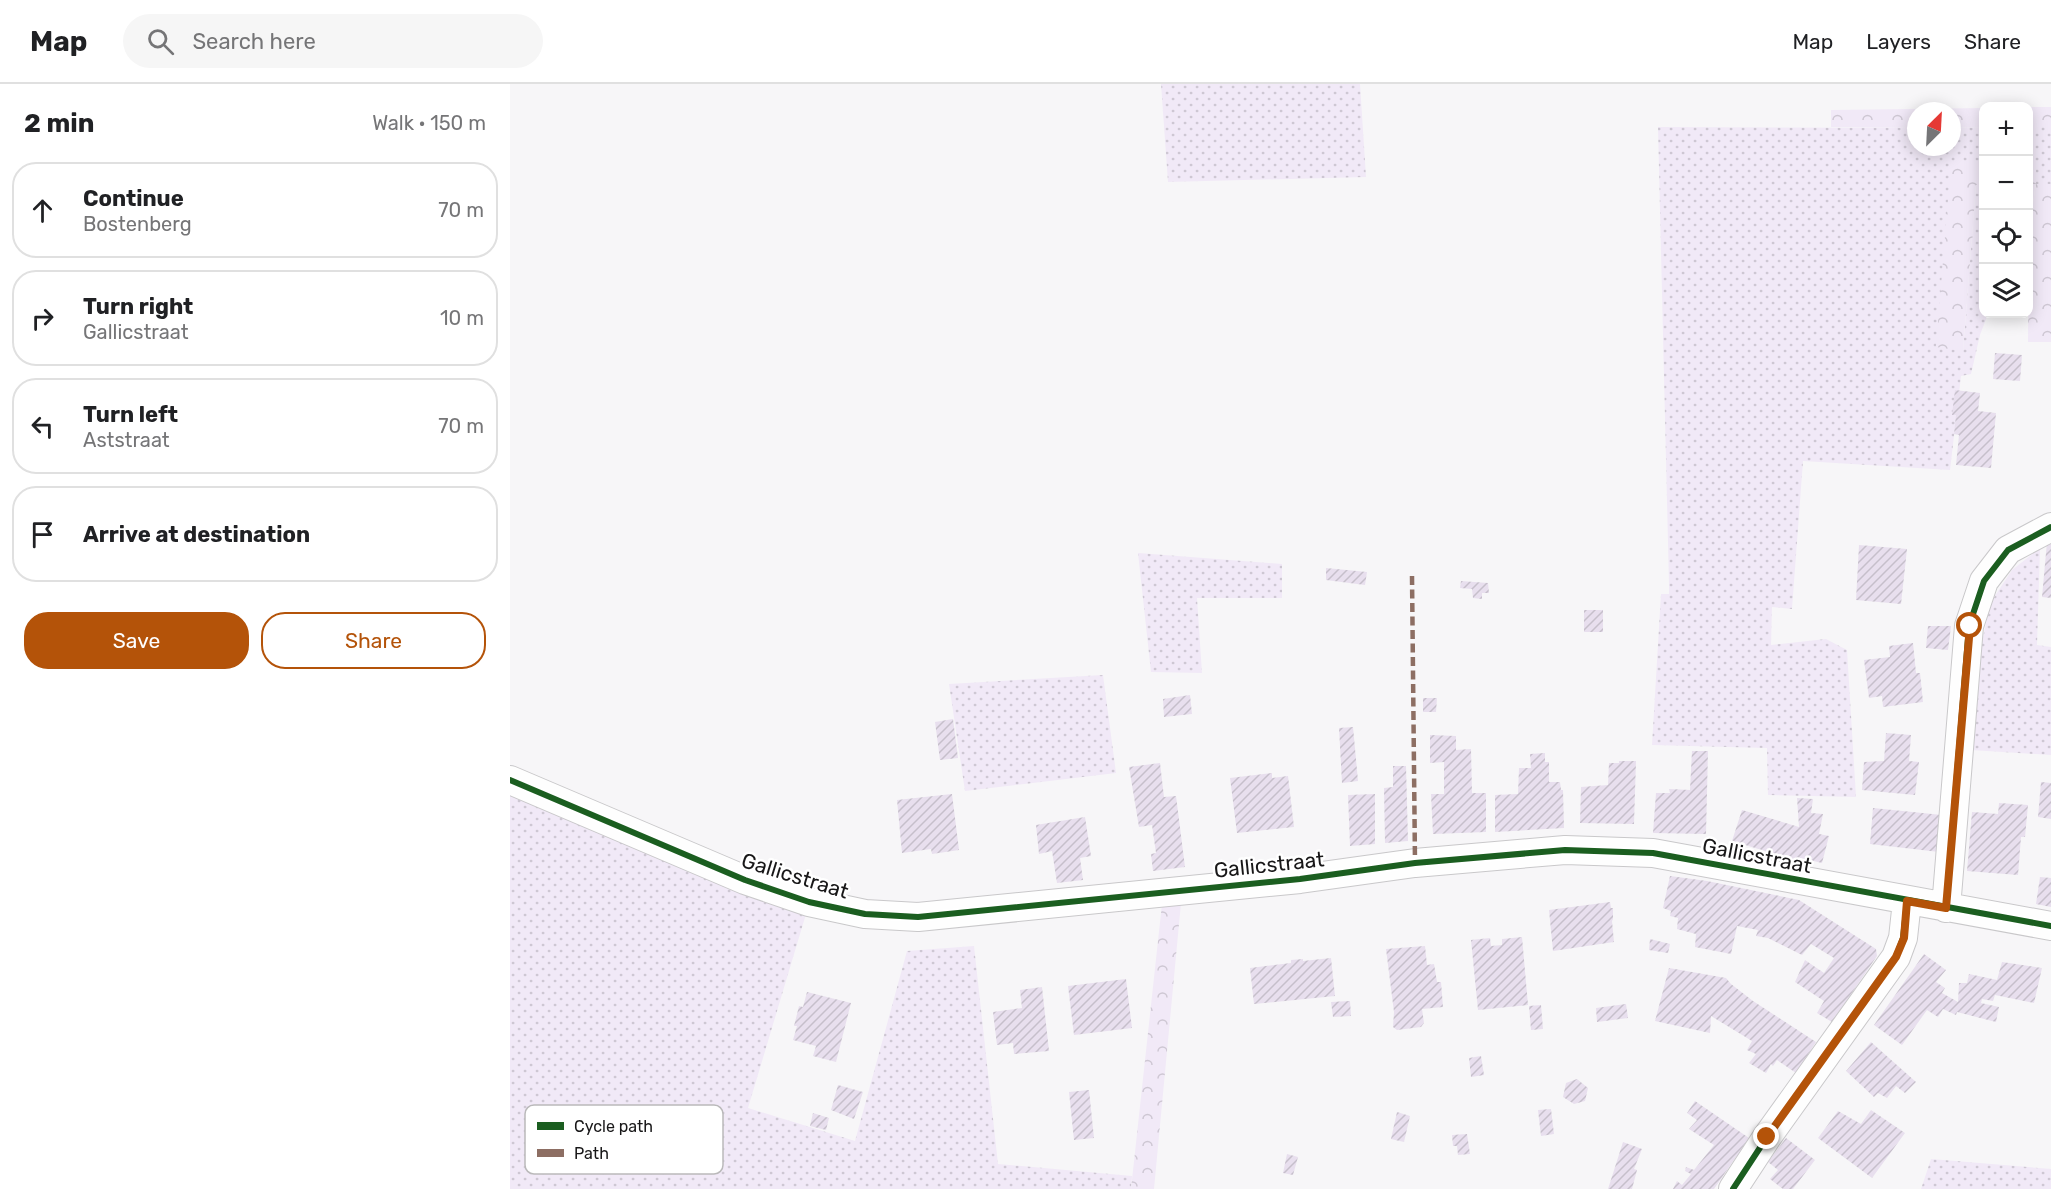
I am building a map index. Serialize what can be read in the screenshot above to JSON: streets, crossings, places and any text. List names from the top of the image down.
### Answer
{
  "streets": {
    "street": ["Gallicstraat"]
  },
  "legend": ["Cycle path", "Path"],
  "north": "top right",
  "page": {
    "header": "Map",
    "search": "Search here",
    "nav": ["Map", "Layers", "Share"],
    "heading": ["2 min", "Walk · 150 m"],
    "map_buttons": ["+", "−"],
    "list": [
      ["Continue", "Bostenberg", "70 m"],
      ["Turn right", "Gallicstraat", "10 m"],
      ["Turn left", "Aststraat", "70 m"],
      "Arrive at destination"
    ],
    "buttons": ["Save", "Share"]
  }
}
